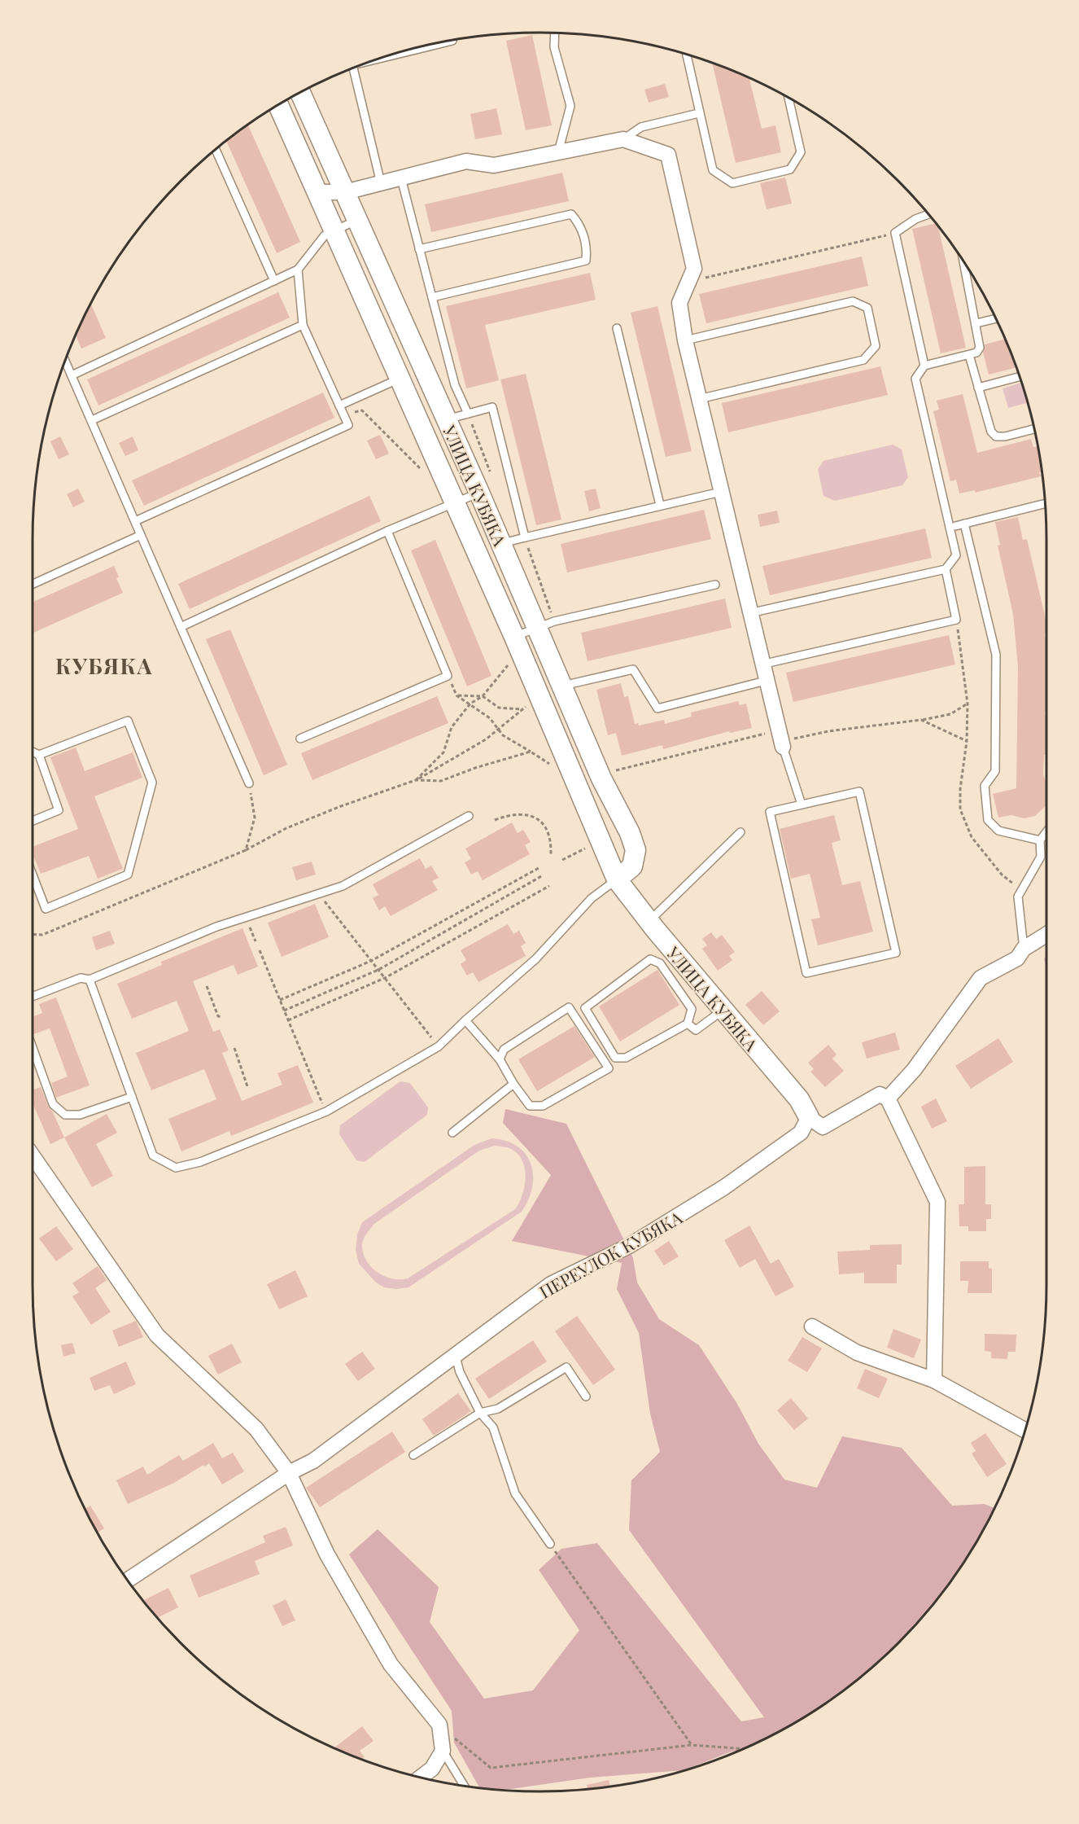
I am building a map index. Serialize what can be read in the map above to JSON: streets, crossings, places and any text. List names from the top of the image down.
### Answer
{
  "streets": {
    "street": ["УЛИЦА КУБЯКА", "ПЕРЕУЛОК КУБЯКА"]
  },
  "crossings": [
    ["УЛИЦА КУБЯКА", "ПЕРЕУЛОК КУБЯКА"]
  ],
  "districts": ["КУБЯКА"]
}
